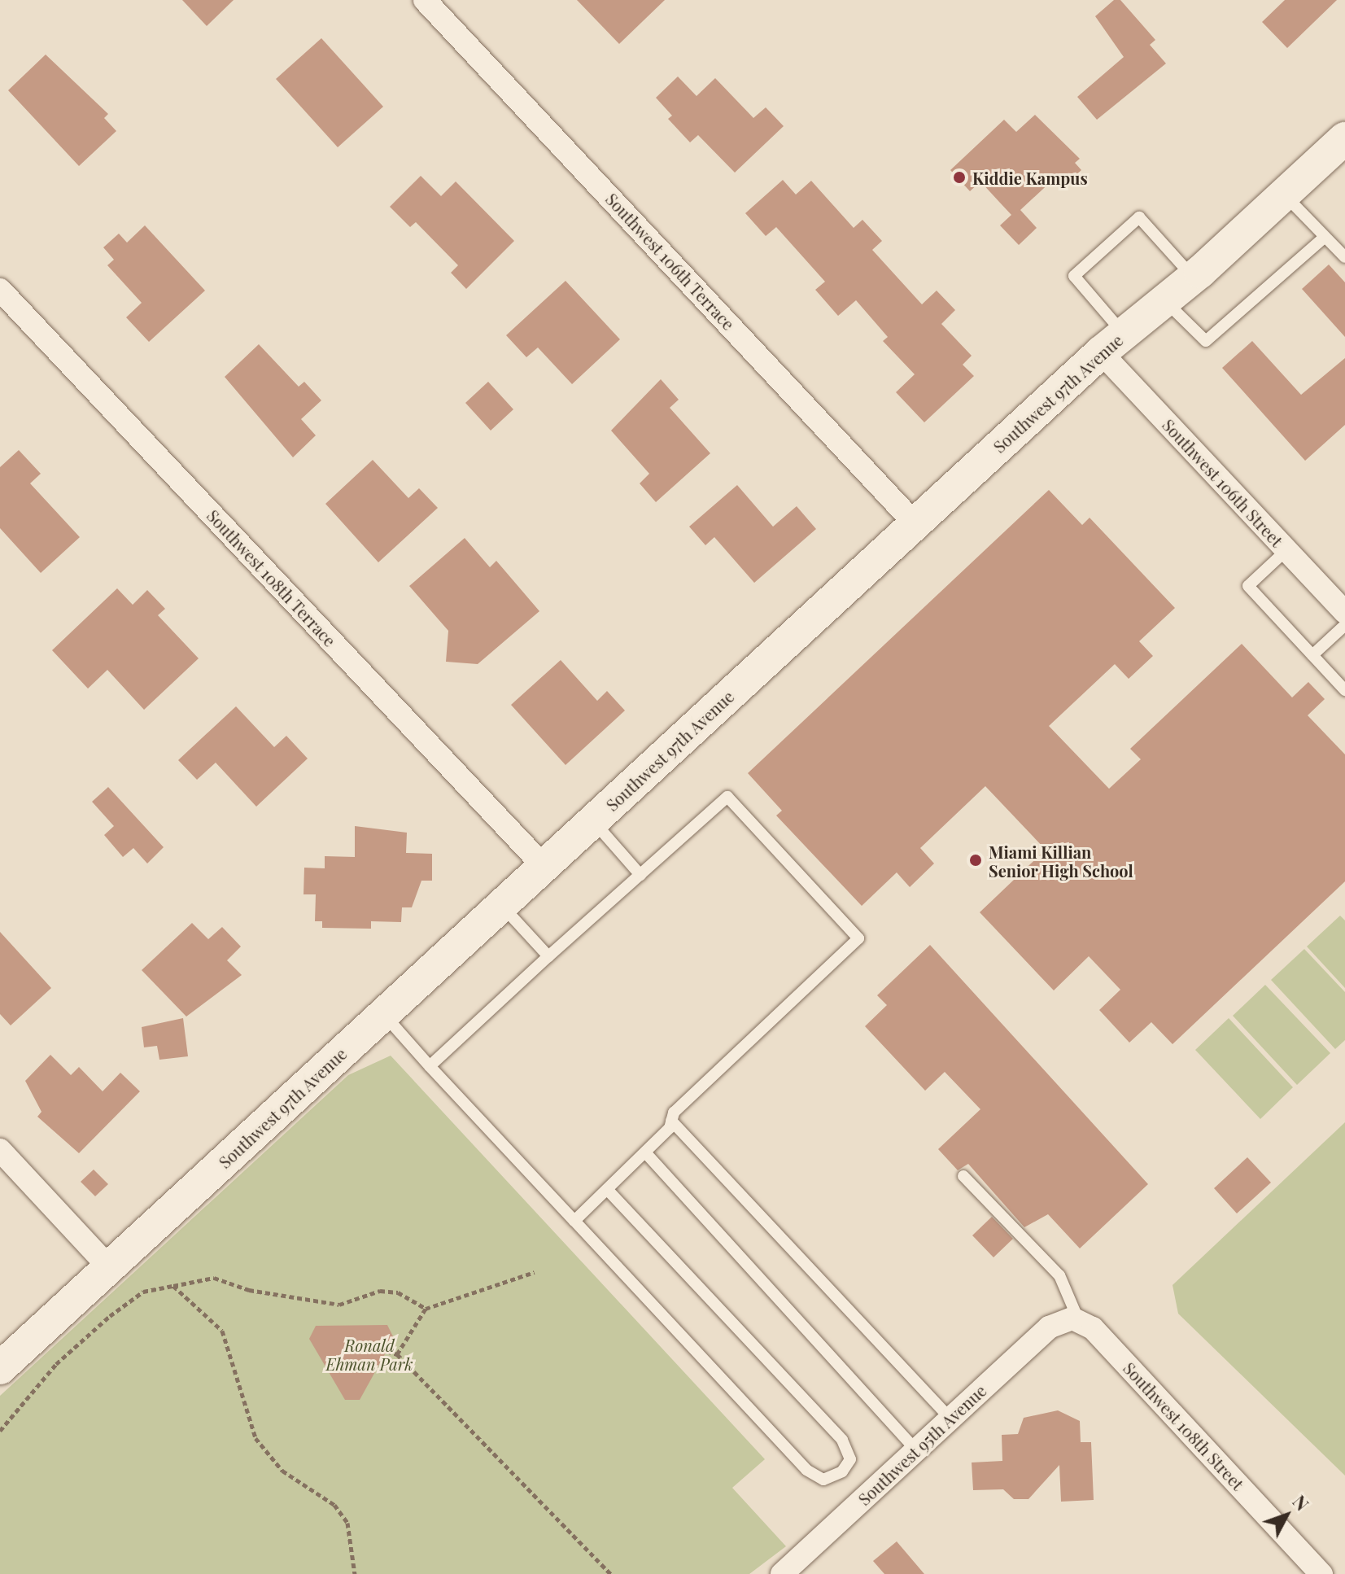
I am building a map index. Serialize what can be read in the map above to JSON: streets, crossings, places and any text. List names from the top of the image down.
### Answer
{
  "streets": {
    "street": [
      "Southwest 106th Terrace",
      "Southwest 97th Avenue",
      "Southwest 106th Street",
      "Southwest 108th Terrace",
      "Southwest 108th Street",
      "Southwest 95th Avenue"
    ]
  },
  "crossings": [
    ["Southwest 106th Terrace", "Southwest 97th Avenue"],
    ["Southwest 97th Avenue", "Southwest 106th Street"],
    ["Southwest 97th Avenue", "Southwest 108th Terrace"],
    ["Southwest 108th Street", "Southwest 95th Avenue"]
  ],
  "parks": ["Ronald Ehman Park"],
  "places": ["Kiddie Kampus", "Miami Killian Senior High School"],
  "north": "top right"
}
